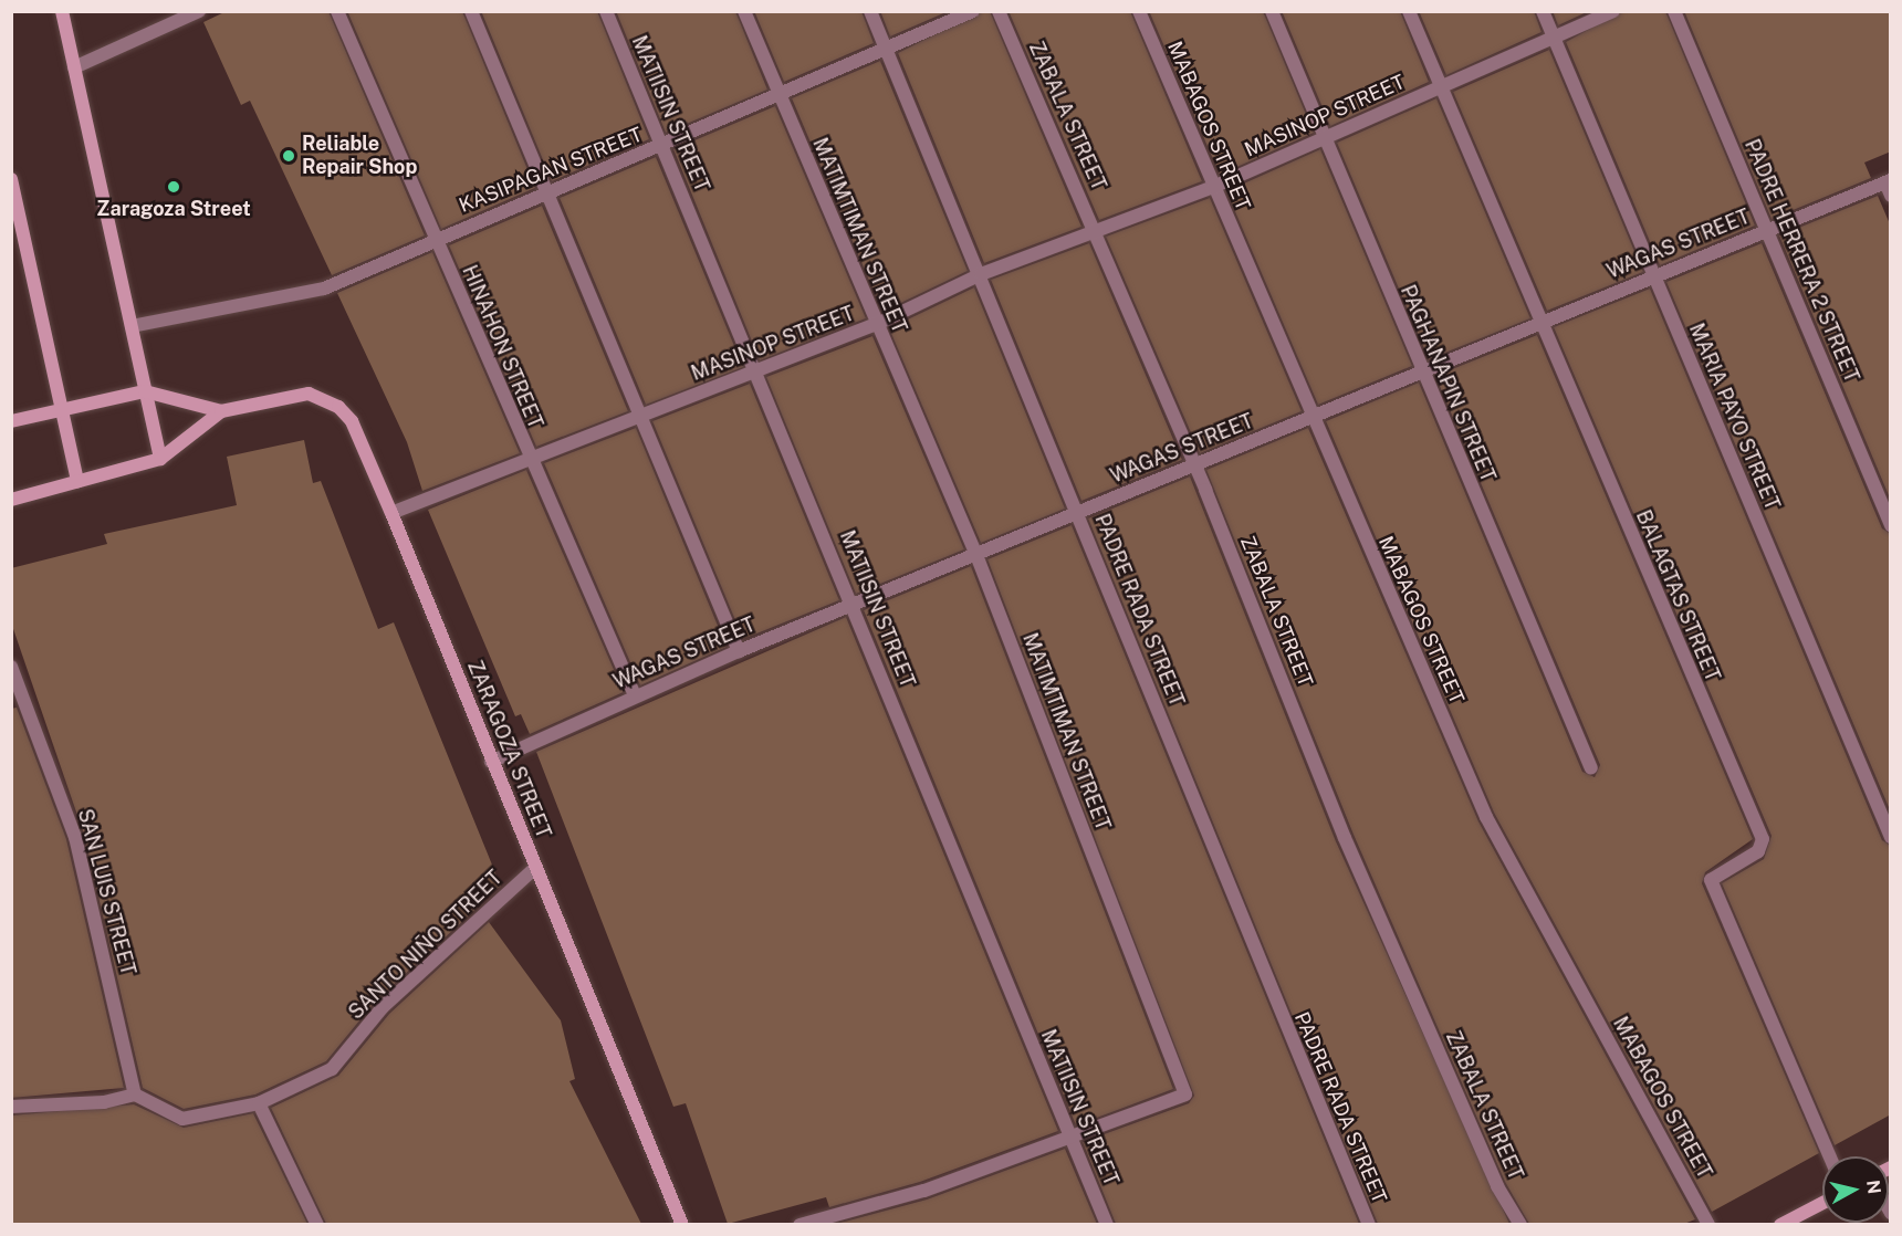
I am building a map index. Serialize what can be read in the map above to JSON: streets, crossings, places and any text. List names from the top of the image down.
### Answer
{
  "streets": {
    "street": [
      "MATIISIN STREET",
      "ZABALA STREET",
      "MASINOP STREET",
      "MABAGOS STREET",
      "KASIPAGAN STREET",
      "MATIMTIMAN STREET",
      "WAGAS STREET",
      "PADRE HERRERA 2 STREET",
      "HINAHON STREET",
      "PAGHANAPIN STREET",
      "MARIA PAYO STREET",
      "BALAGTAS STREET",
      "PADRE RADA STREET",
      "ZARAGOZA STREET",
      "SAN LUIS STREET",
      "SANTO NIÑO STREET"
    ]
  },
  "crossings": [
    ["MATIISIN STREET", "MASINOP STREET"],
    ["MATIISIN STREET", "KASIPAGAN STREET"],
    ["MATIISIN STREET", "MATIMTIMAN STREET"],
    ["MATIISIN STREET", "WAGAS STREET"],
    ["ZABALA STREET", "MASINOP STREET"],
    ["ZABALA STREET", "WAGAS STREET"],
    ["MASINOP STREET", "MABAGOS STREET"],
    ["MASINOP STREET", "MATIMTIMAN STREET"],
    ["MASINOP STREET", "HINAHON STREET"],
    ["MASINOP STREET", "PAGHANAPIN STREET"],
    ["MASINOP STREET", "MARIA PAYO STREET"],
    ["MASINOP STREET", "BALAGTAS STREET"],
    ["MASINOP STREET", "PADRE RADA STREET"],
    ["MASINOP STREET", "ZARAGOZA STREET"],
    ["MABAGOS STREET", "WAGAS STREET"],
    ["KASIPAGAN STREET", "MATIMTIMAN STREET"],
    ["KASIPAGAN STREET", "HINAHON STREET"],
    ["KASIPAGAN STREET", "PADRE RADA STREET"],
    ["MATIMTIMAN STREET", "WAGAS STREET"],
    ["WAGAS STREET", "PADRE HERRERA 2 STREET"],
    ["WAGAS STREET", "HINAHON STREET"],
    ["WAGAS STREET", "PAGHANAPIN STREET"],
    ["WAGAS STREET", "MARIA PAYO STREET"],
    ["WAGAS STREET", "BALAGTAS STREET"],
    ["WAGAS STREET", "PADRE RADA STREET"],
    ["WAGAS STREET", "ZARAGOZA STREET"],
    ["ZARAGOZA STREET", "SANTO NIÑO STREET"],
    ["SAN LUIS STREET", "SANTO NIÑO STREET"]
  ],
  "places": ["Reliable Repair Shop", "Zaragoza Street"],
  "north": "right"
}
